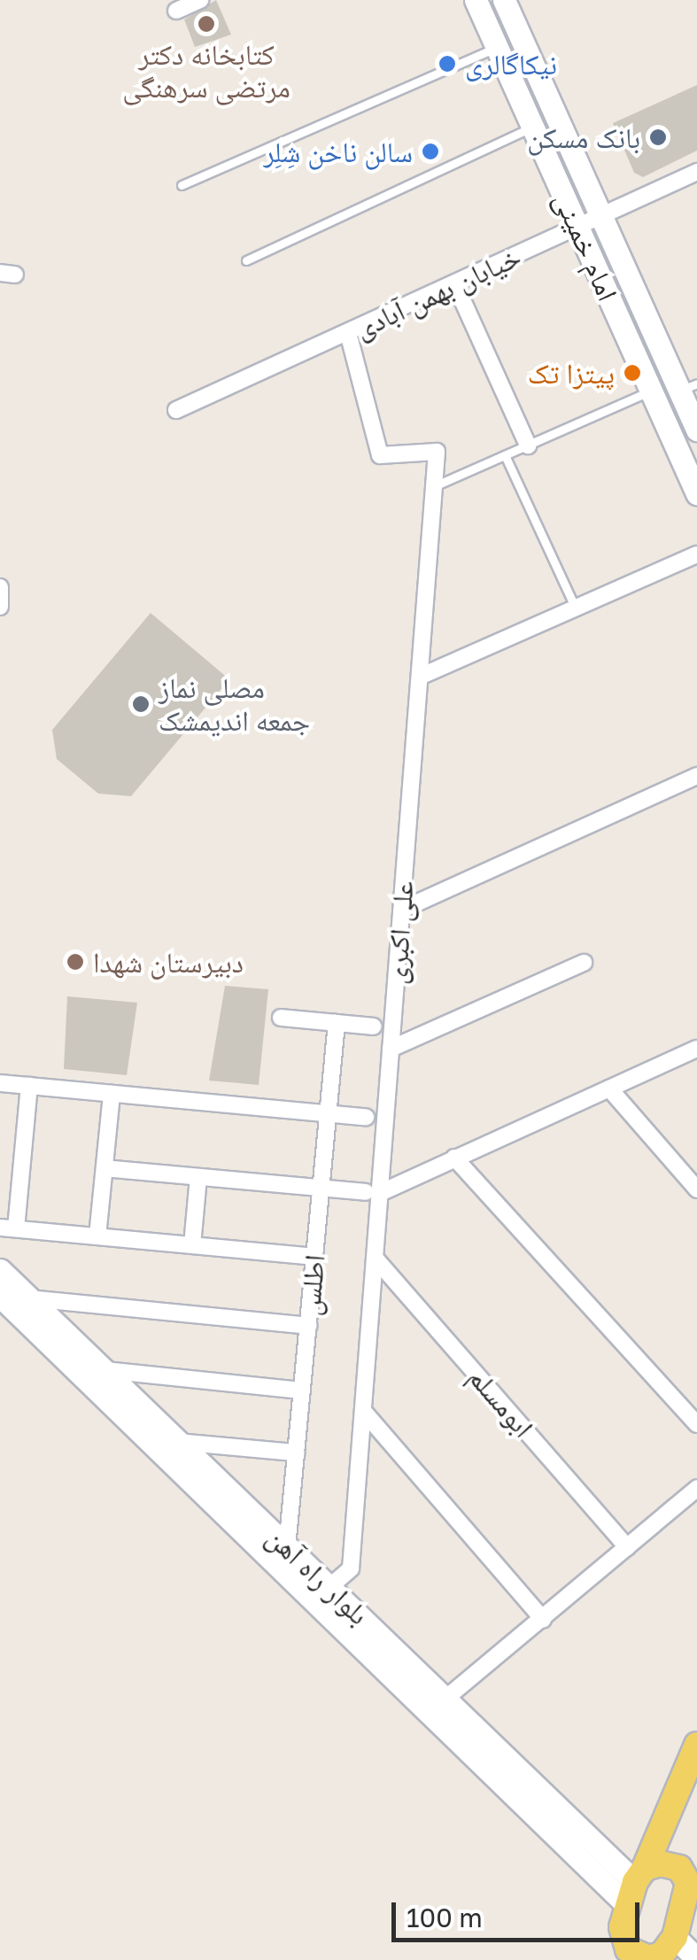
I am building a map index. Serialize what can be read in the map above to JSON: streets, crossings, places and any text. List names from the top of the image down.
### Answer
{
  "streets": {
    "street": [
      "امام خمینی",
      "خیابان بهمن آبادی",
      "علی اکبری",
      "اطلس",
      "ابومسلم",
      "بلوار راه آهن"
    ]
  },
  "crossings": [
    ["امام خمینی", "خیابان بهمن آبادی"],
    ["خیابان بهمن آبادی", "علی اکبری"],
    ["علی اکبری", "ابومسلم"],
    ["علی اکبری", "بلوار راه آهن"],
    ["اطلس", "بلوار راه آهن"]
  ],
  "places": [
    "کتابخانه دکتر مرتضی سرهنگی",
    "نیکاگالری",
    "بانک مسکن",
    "سالن ناخن شِلِر",
    "پیتزا تک",
    "مصلی نماز جمعه اندیمشک",
    "دبیرستان شهدا"
  ],
  "scale_bar": "100 m"
}
